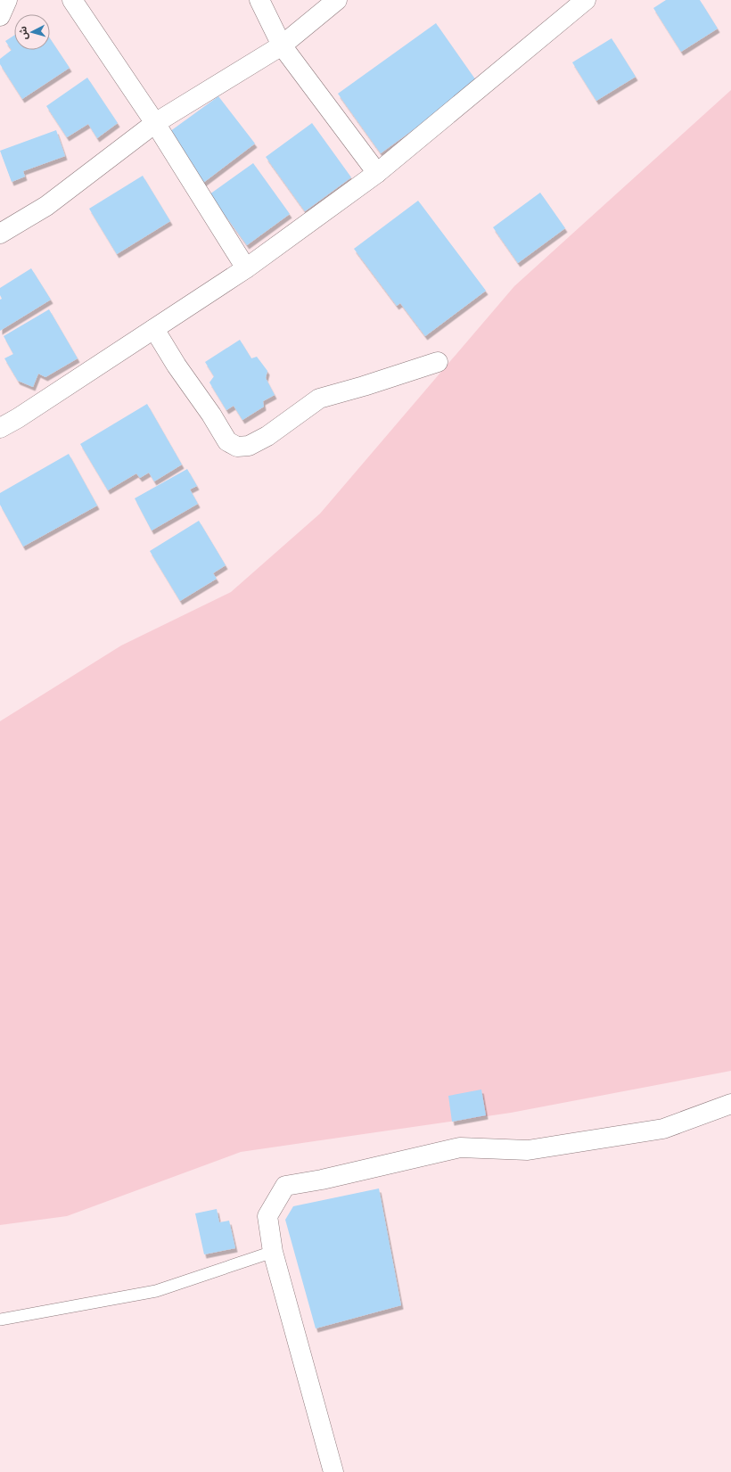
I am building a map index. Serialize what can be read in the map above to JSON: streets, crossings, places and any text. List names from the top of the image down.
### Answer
{
  "north": "left"
}
